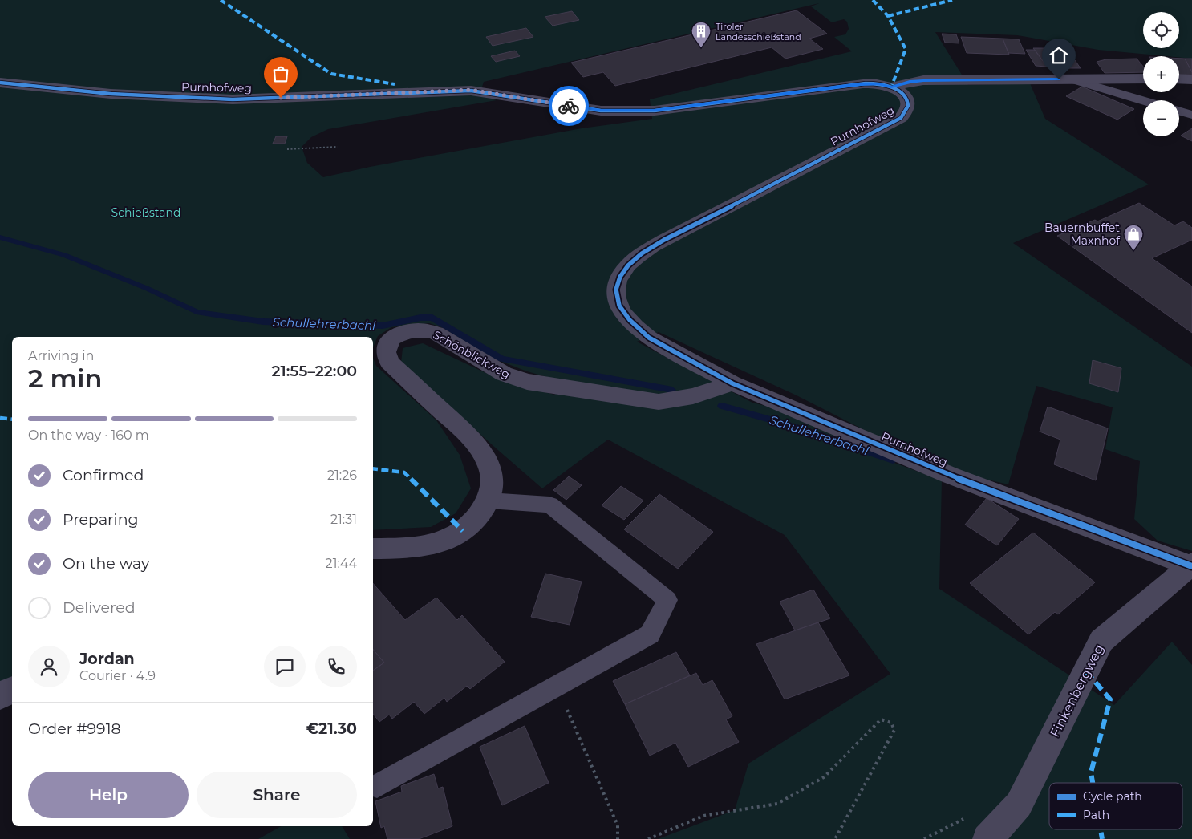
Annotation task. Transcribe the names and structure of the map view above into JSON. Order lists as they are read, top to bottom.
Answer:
{
  "streets": {
    "street": ["Purnhofweg", "Schönblickweg", "Finkenbergweg"]
  },
  "crossings": [
    ["Purnhofweg", "Schönblickweg"],
    ["Purnhofweg", "Finkenbergweg"]
  ],
  "water": ["Schullehrerbachl"],
  "parks": ["Schießstand"],
  "places": {
    "building": ["Tiroler Landesschießstand"],
    "shop": ["Bauernbuffet Maxnhof"]
  },
  "legend": ["Cycle path", "Path"],
  "page": {
    "map_buttons": ["+", "−"],
    "heading": ["2 min", "Arriving in", "21:55–22:00"],
    "panel": [
      "Jordan",
      "Courier · 4.9",
      "Order #9918",
      "€21.30"
    ],
    "bar": "On the way · 160 m",
    "list": [
      ["Confirmed", "21:26"],
      ["Preparing", "21:31"],
      ["On the way", "21:44"],
      "Delivered"
    ],
    "buttons": ["Help", "Share"]
  }
}
